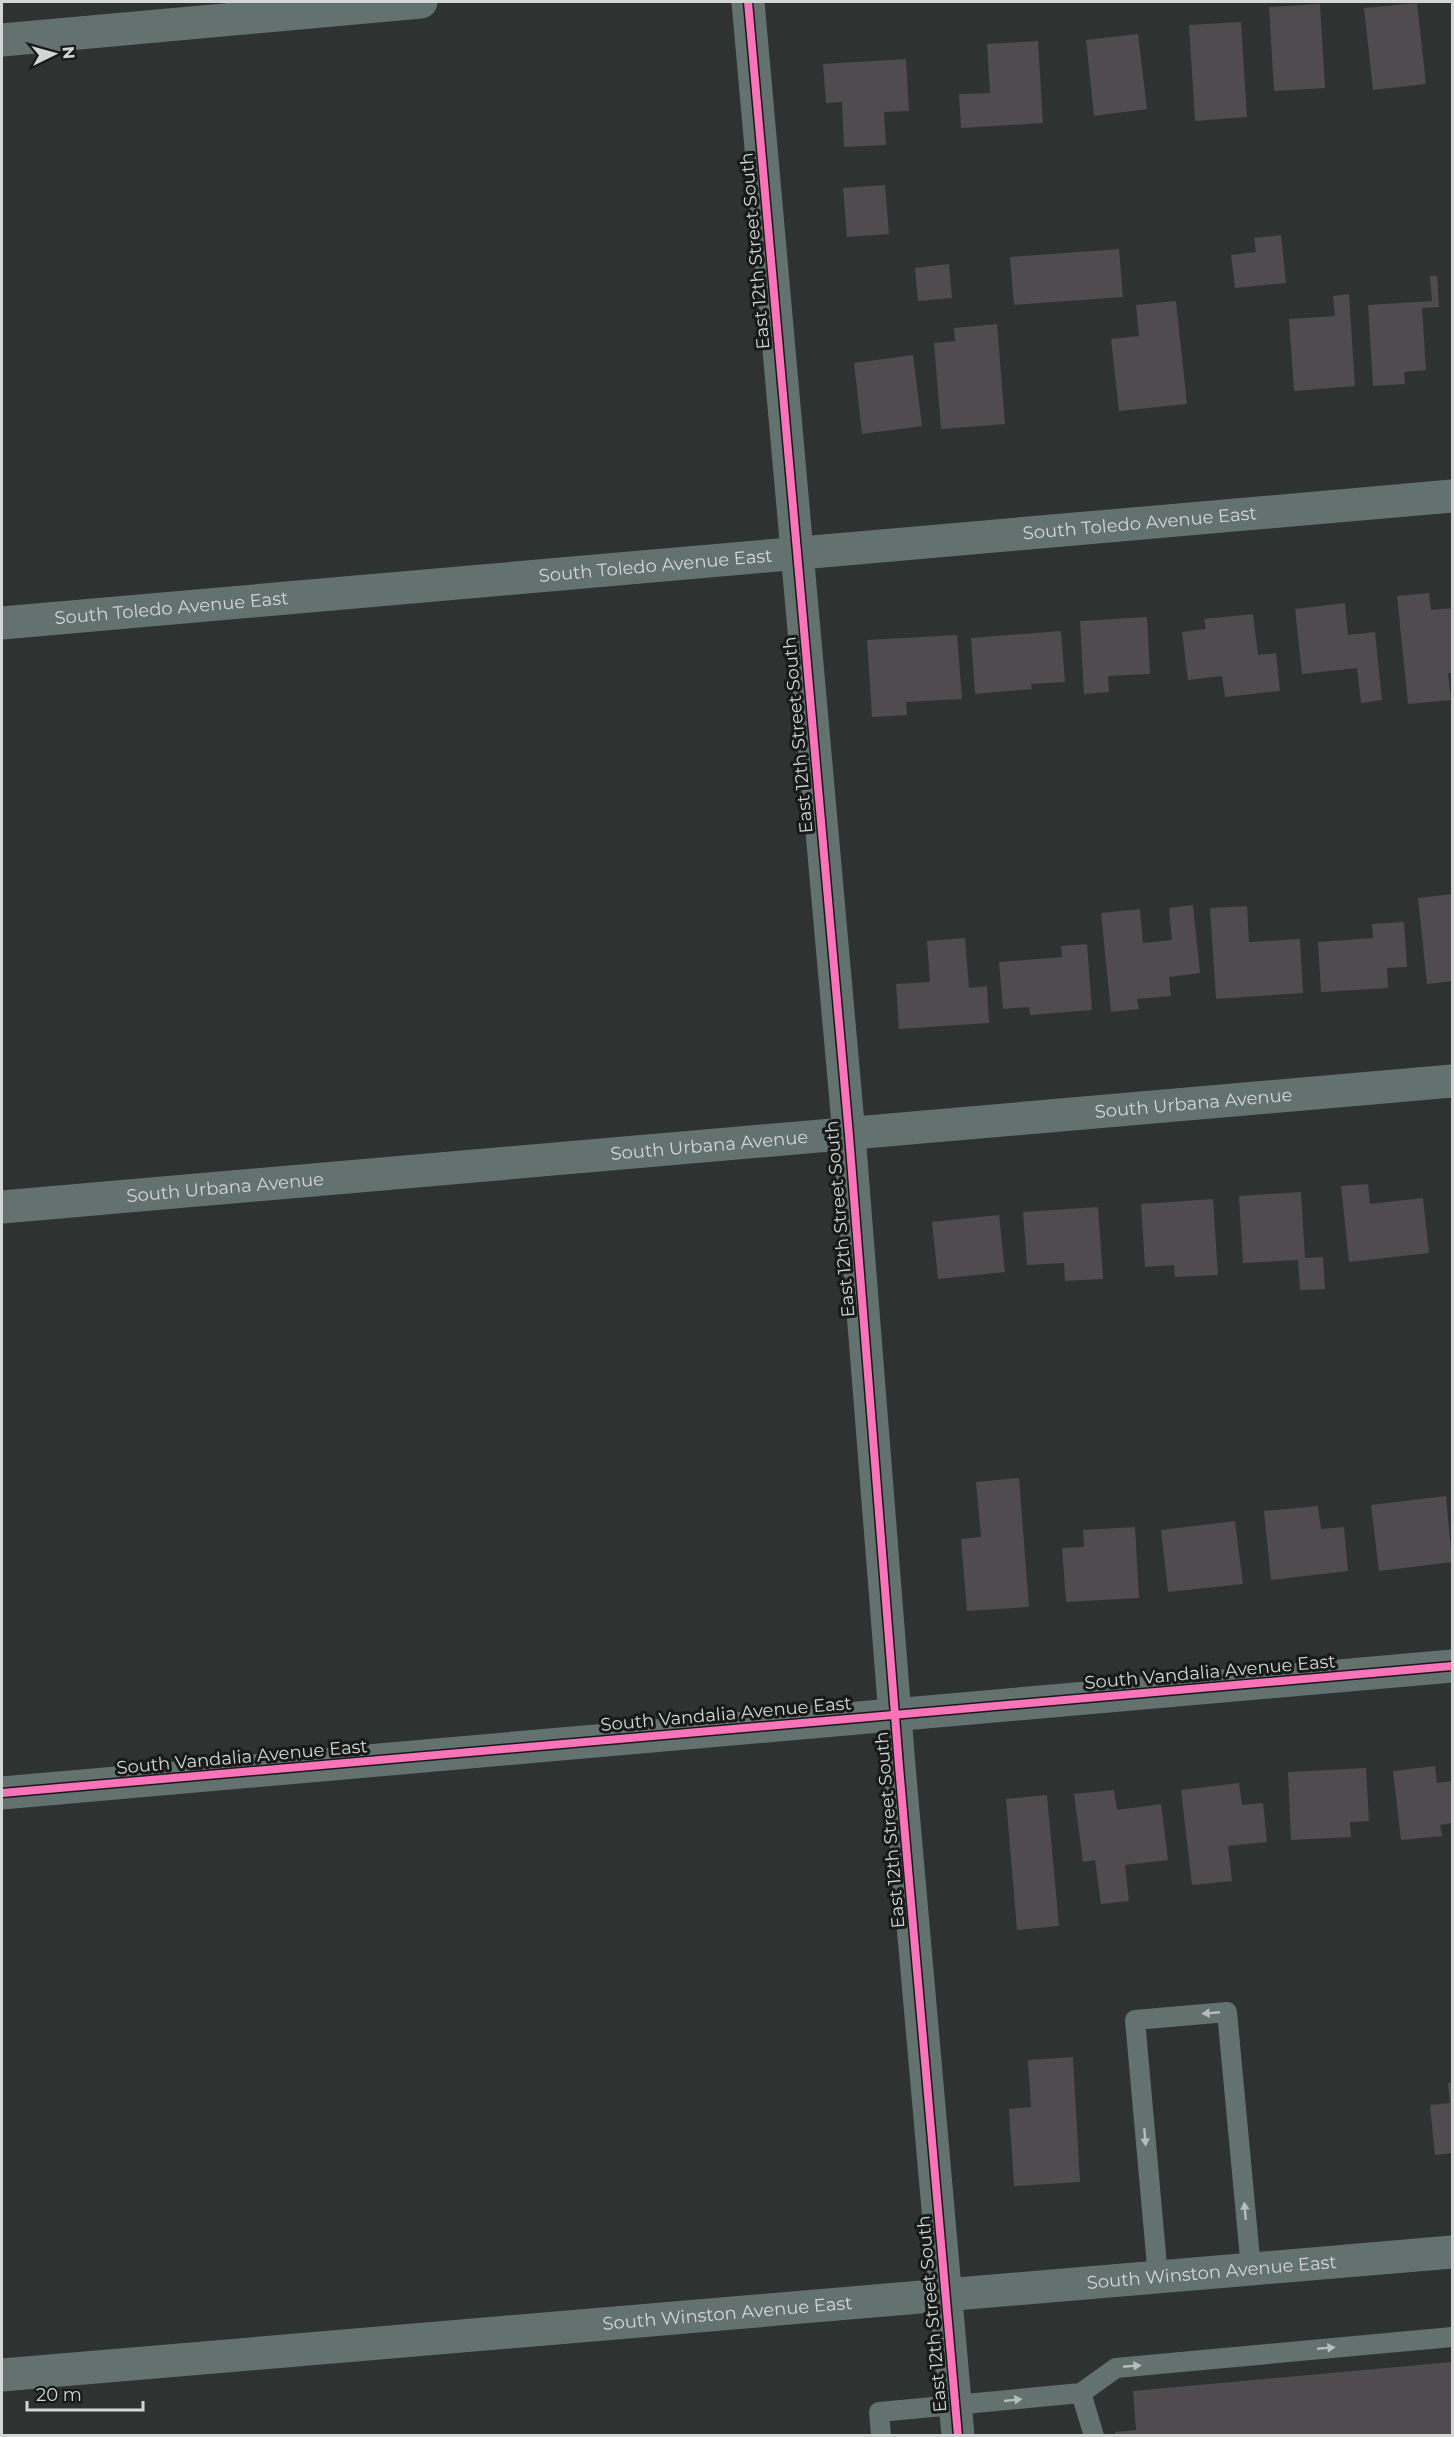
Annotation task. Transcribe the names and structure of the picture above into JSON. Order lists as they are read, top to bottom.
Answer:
{
  "streets": {
    "street": [
      "East 12th Street South",
      "South Toledo Avenue East",
      "South Urbana Avenue",
      "South Vandalia Avenue East",
      "South Winston Avenue East"
    ]
  },
  "crossings": [
    ["East 12th Street South", "South Toledo Avenue East"],
    ["East 12th Street South", "South Urbana Avenue"],
    ["East 12th Street South", "South Vandalia Avenue East"],
    ["East 12th Street South", "South Winston Avenue East"]
  ],
  "scale_bar": "20 m",
  "north": "right"
}
